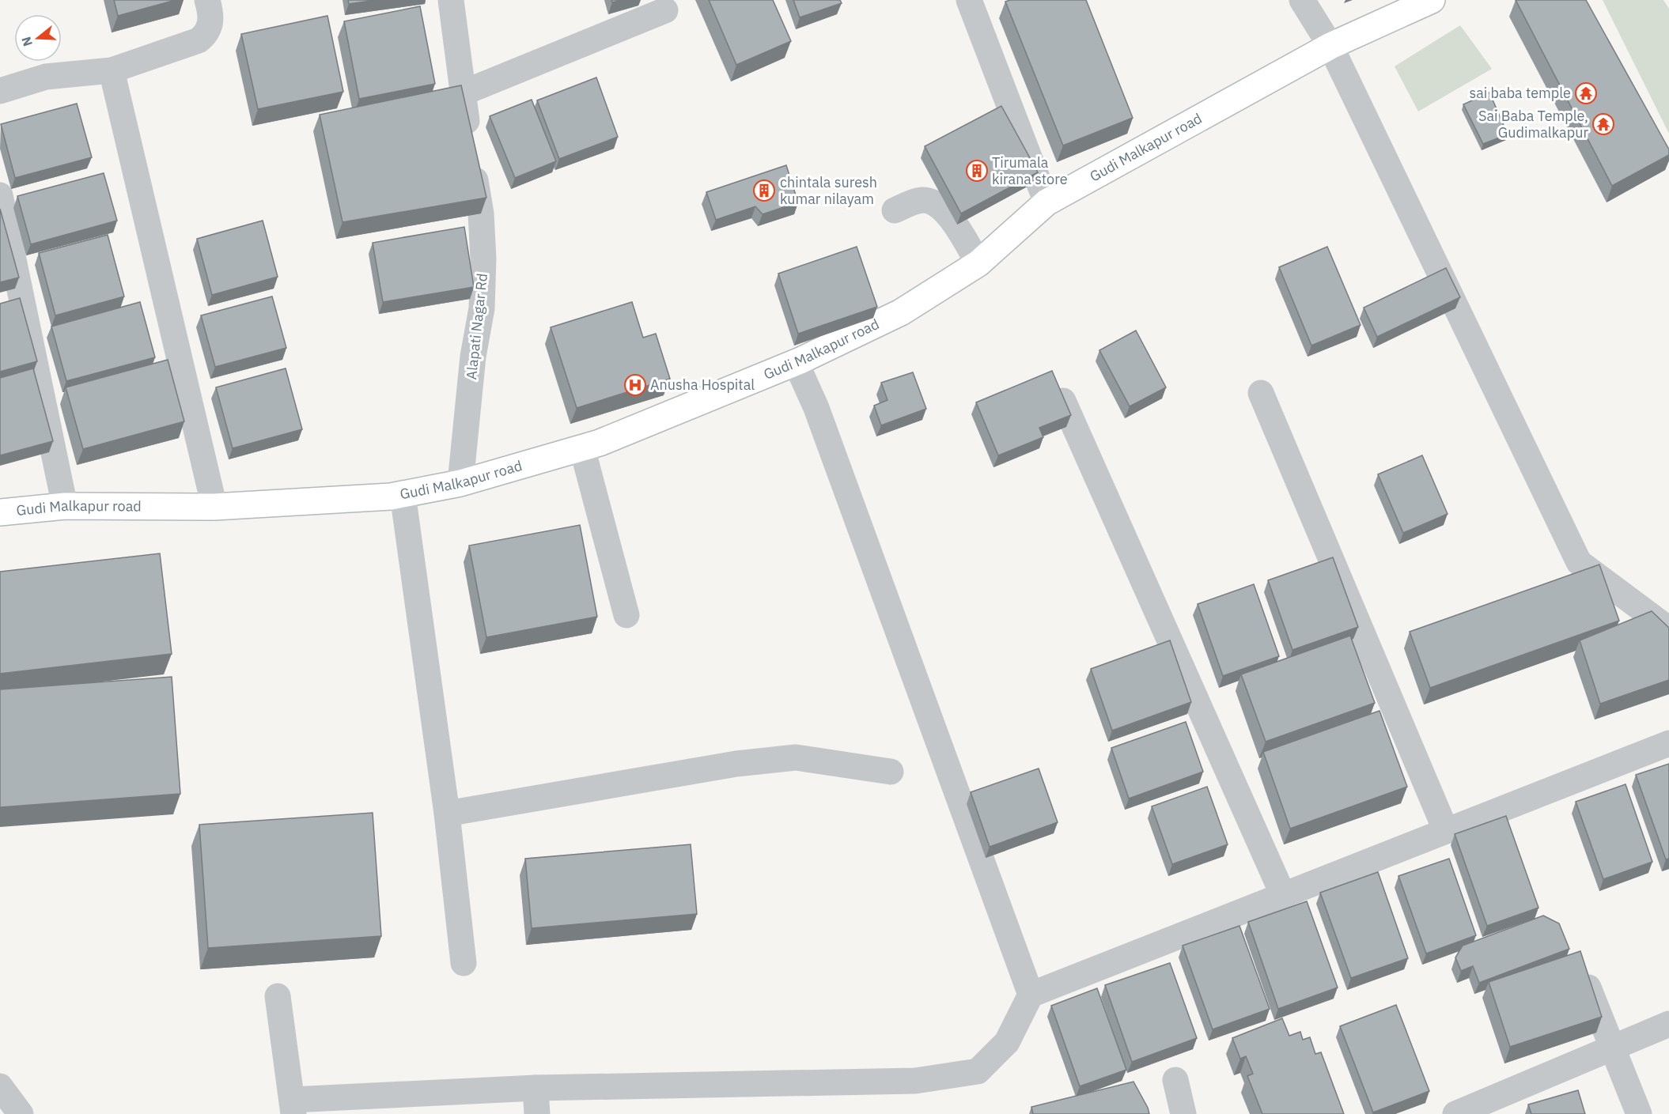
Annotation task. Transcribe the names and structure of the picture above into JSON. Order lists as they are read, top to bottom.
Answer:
{
  "streets": {
    "street": ["Gudi Malkapur road", "Alapati Nagar Rd"]
  },
  "crossings": [
    ["Gudi Malkapur road", "Alapati Nagar Rd"]
  ],
  "places": {
    "temple": ["sai baba temple", "Sai Baba Temple, Gudimalkapur"],
    "building": ["Tirumala kirana store", "chintala suresh kumar nilayam"],
    "hospital": ["Anusha Hospital"]
  },
  "north": "left"
}
